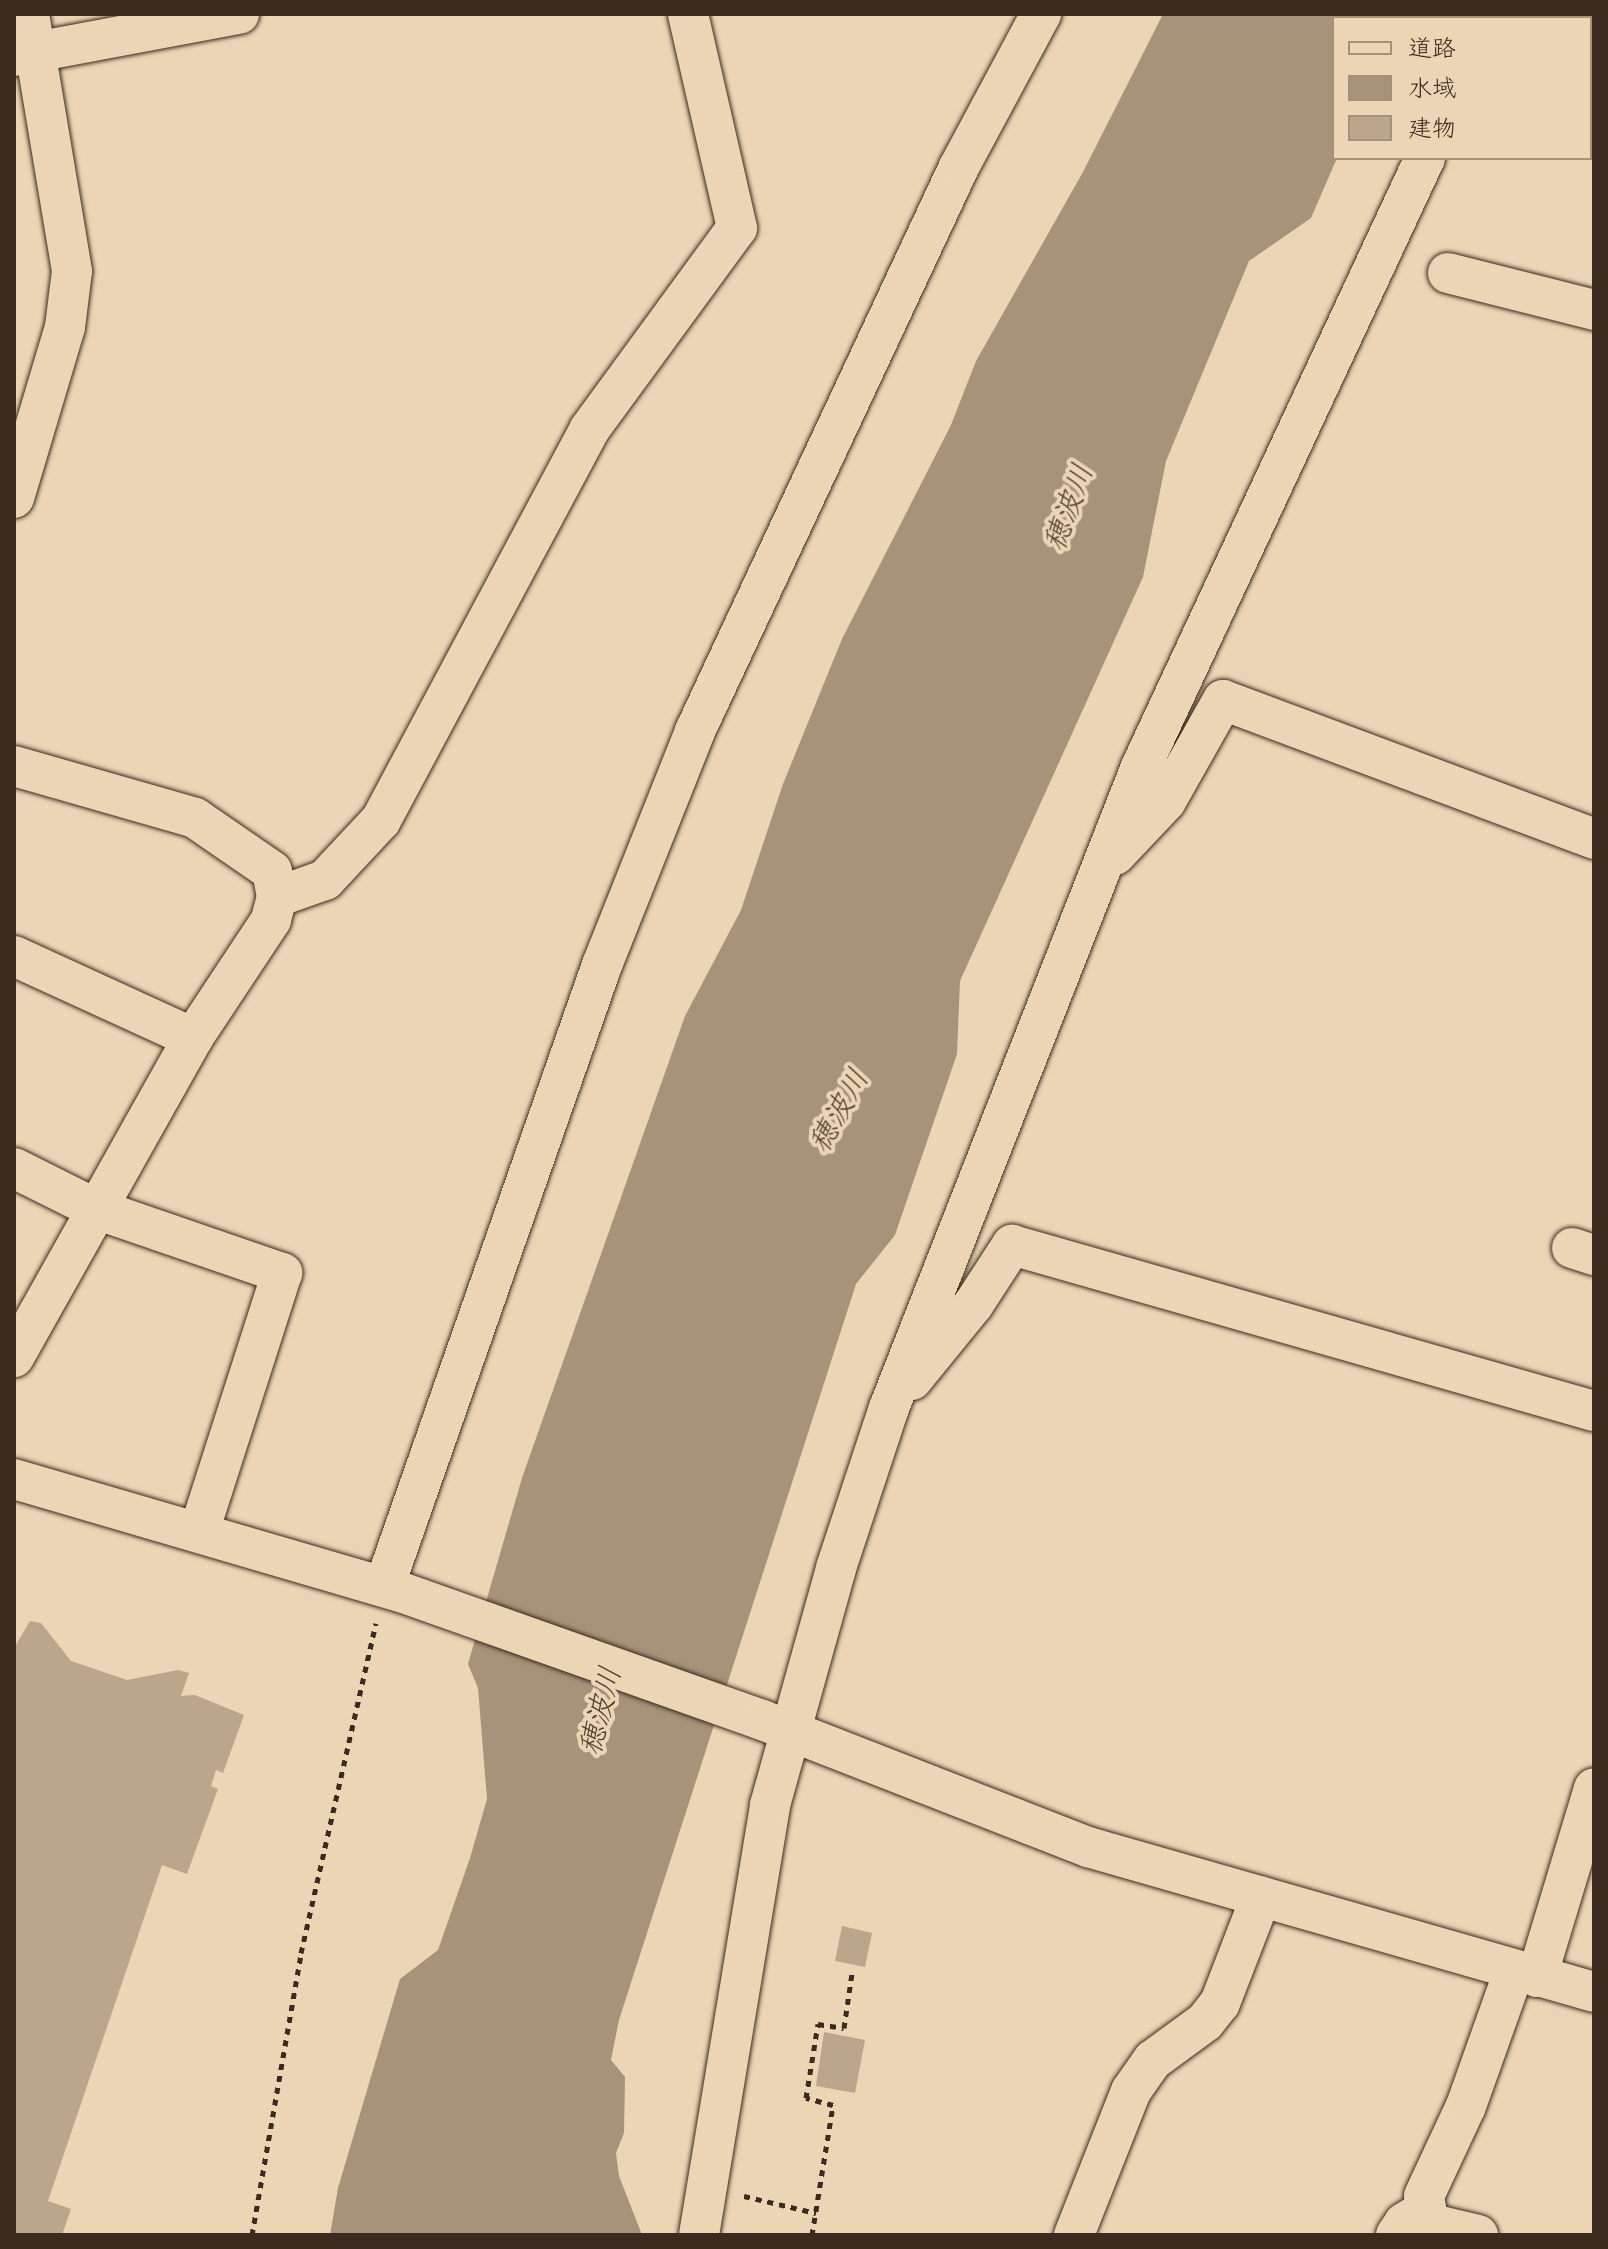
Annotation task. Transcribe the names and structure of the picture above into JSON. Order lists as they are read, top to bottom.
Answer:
{
  "water": ["穂波川"],
  "legend": ["道路", "水域", "建物"]
}
